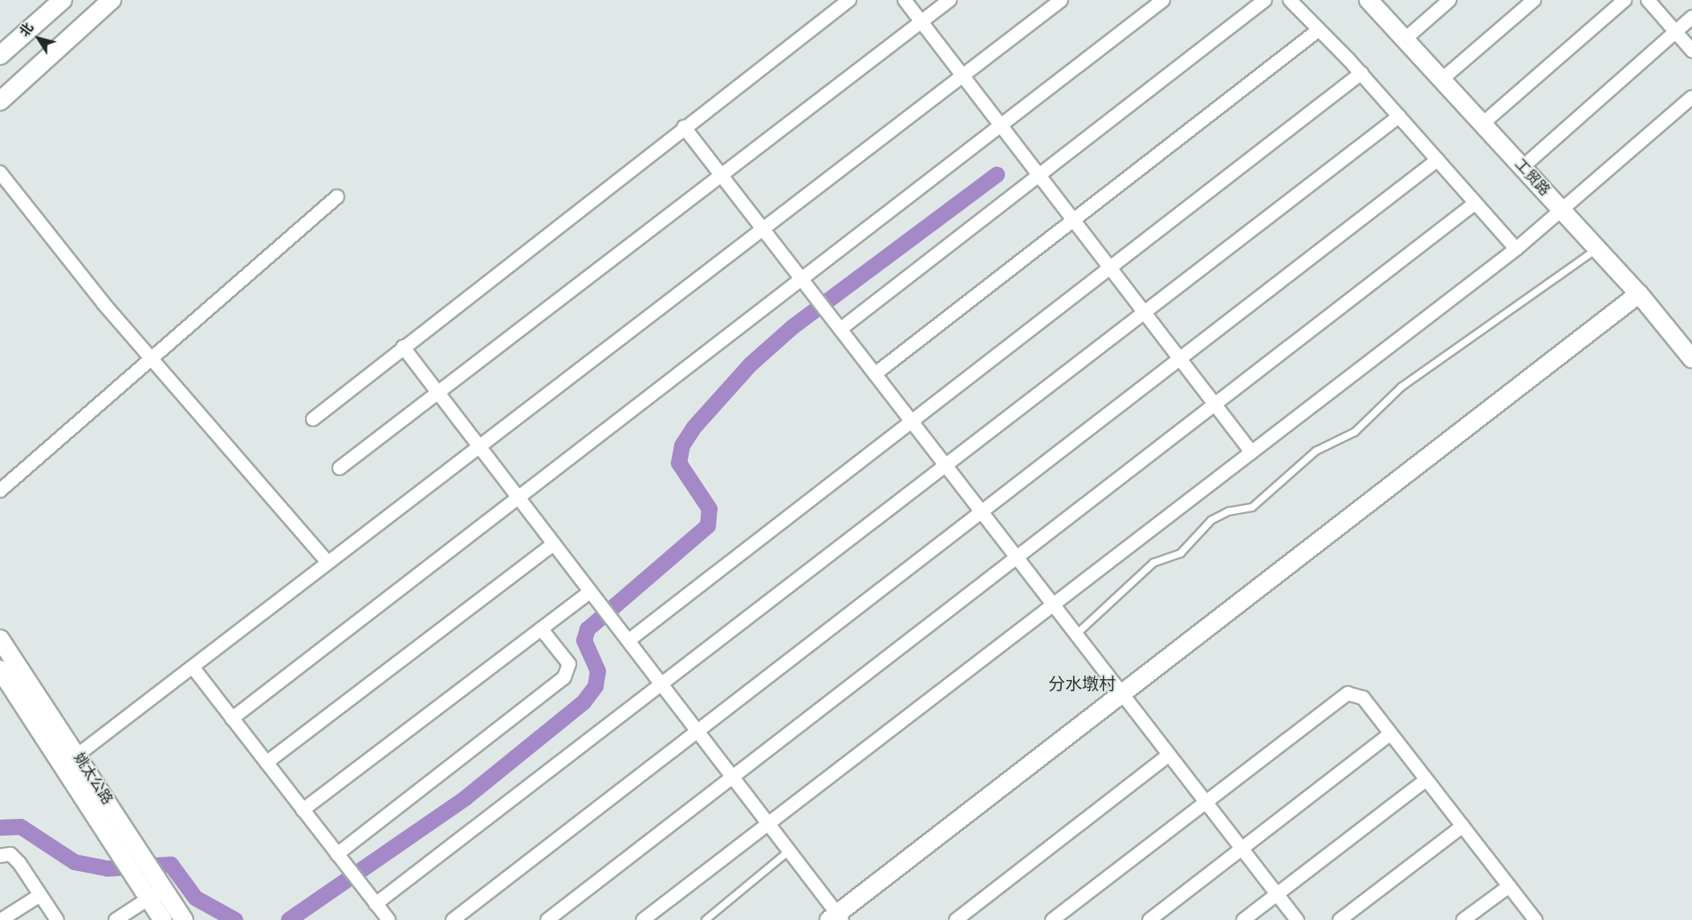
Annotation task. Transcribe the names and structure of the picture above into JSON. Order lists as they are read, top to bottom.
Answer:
{
  "streets": {
    "street": ["工贸路", "姚太公路"]
  },
  "districts": ["分水墩村"],
  "north": "top left"
}
